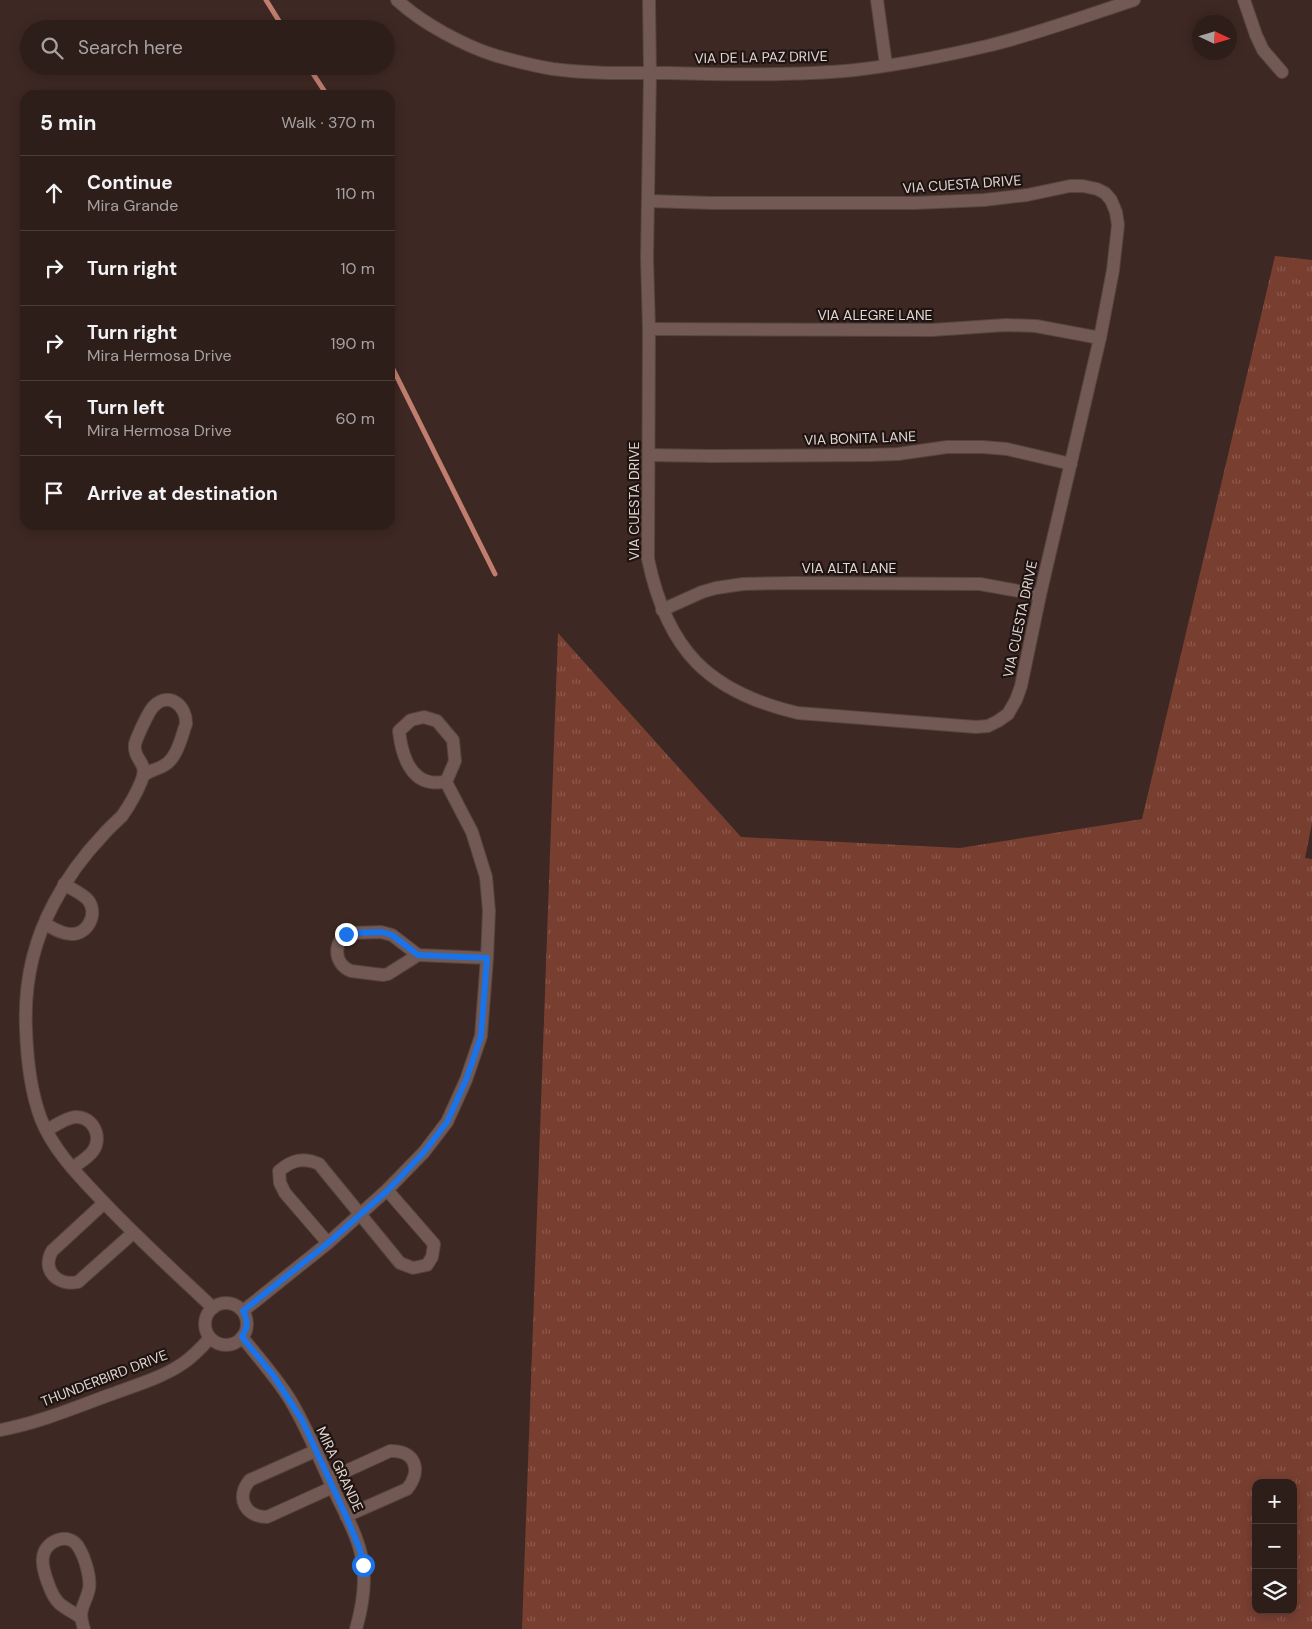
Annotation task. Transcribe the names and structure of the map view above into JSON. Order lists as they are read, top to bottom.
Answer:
{
  "streets": {
    "street": [
      "VIA DE LA PAZ DRIVE",
      "VIA CUESTA DRIVE",
      "VIA ALEGRE LANE",
      "VIA BONITA LANE",
      "VIA ALTA LANE",
      "THUNDERBIRD DRIVE",
      "MIRA GRANDE"
    ]
  },
  "crossings": [
    ["VIA DE LA PAZ DRIVE", "VIA CUESTA DRIVE"],
    ["VIA CUESTA DRIVE", "VIA ALEGRE LANE"],
    ["VIA CUESTA DRIVE", "VIA BONITA LANE"],
    ["VIA CUESTA DRIVE", "VIA ALTA LANE"],
    ["THUNDERBIRD DRIVE", "MIRA GRANDE"]
  ],
  "north": "right",
  "page": {
    "search": "Search here",
    "heading": ["5 min", "Walk · 370 m"],
    "list": [
      ["Continue", "Mira Grande", "110 m"],
      ["Turn right", "10 m"],
      ["Turn right", "Mira Hermosa Drive", "190 m"],
      ["Turn left", "Mira Hermosa Drive", "60 m"],
      "Arrive at destination"
    ],
    "map_buttons": ["+", "−"]
  }
}
